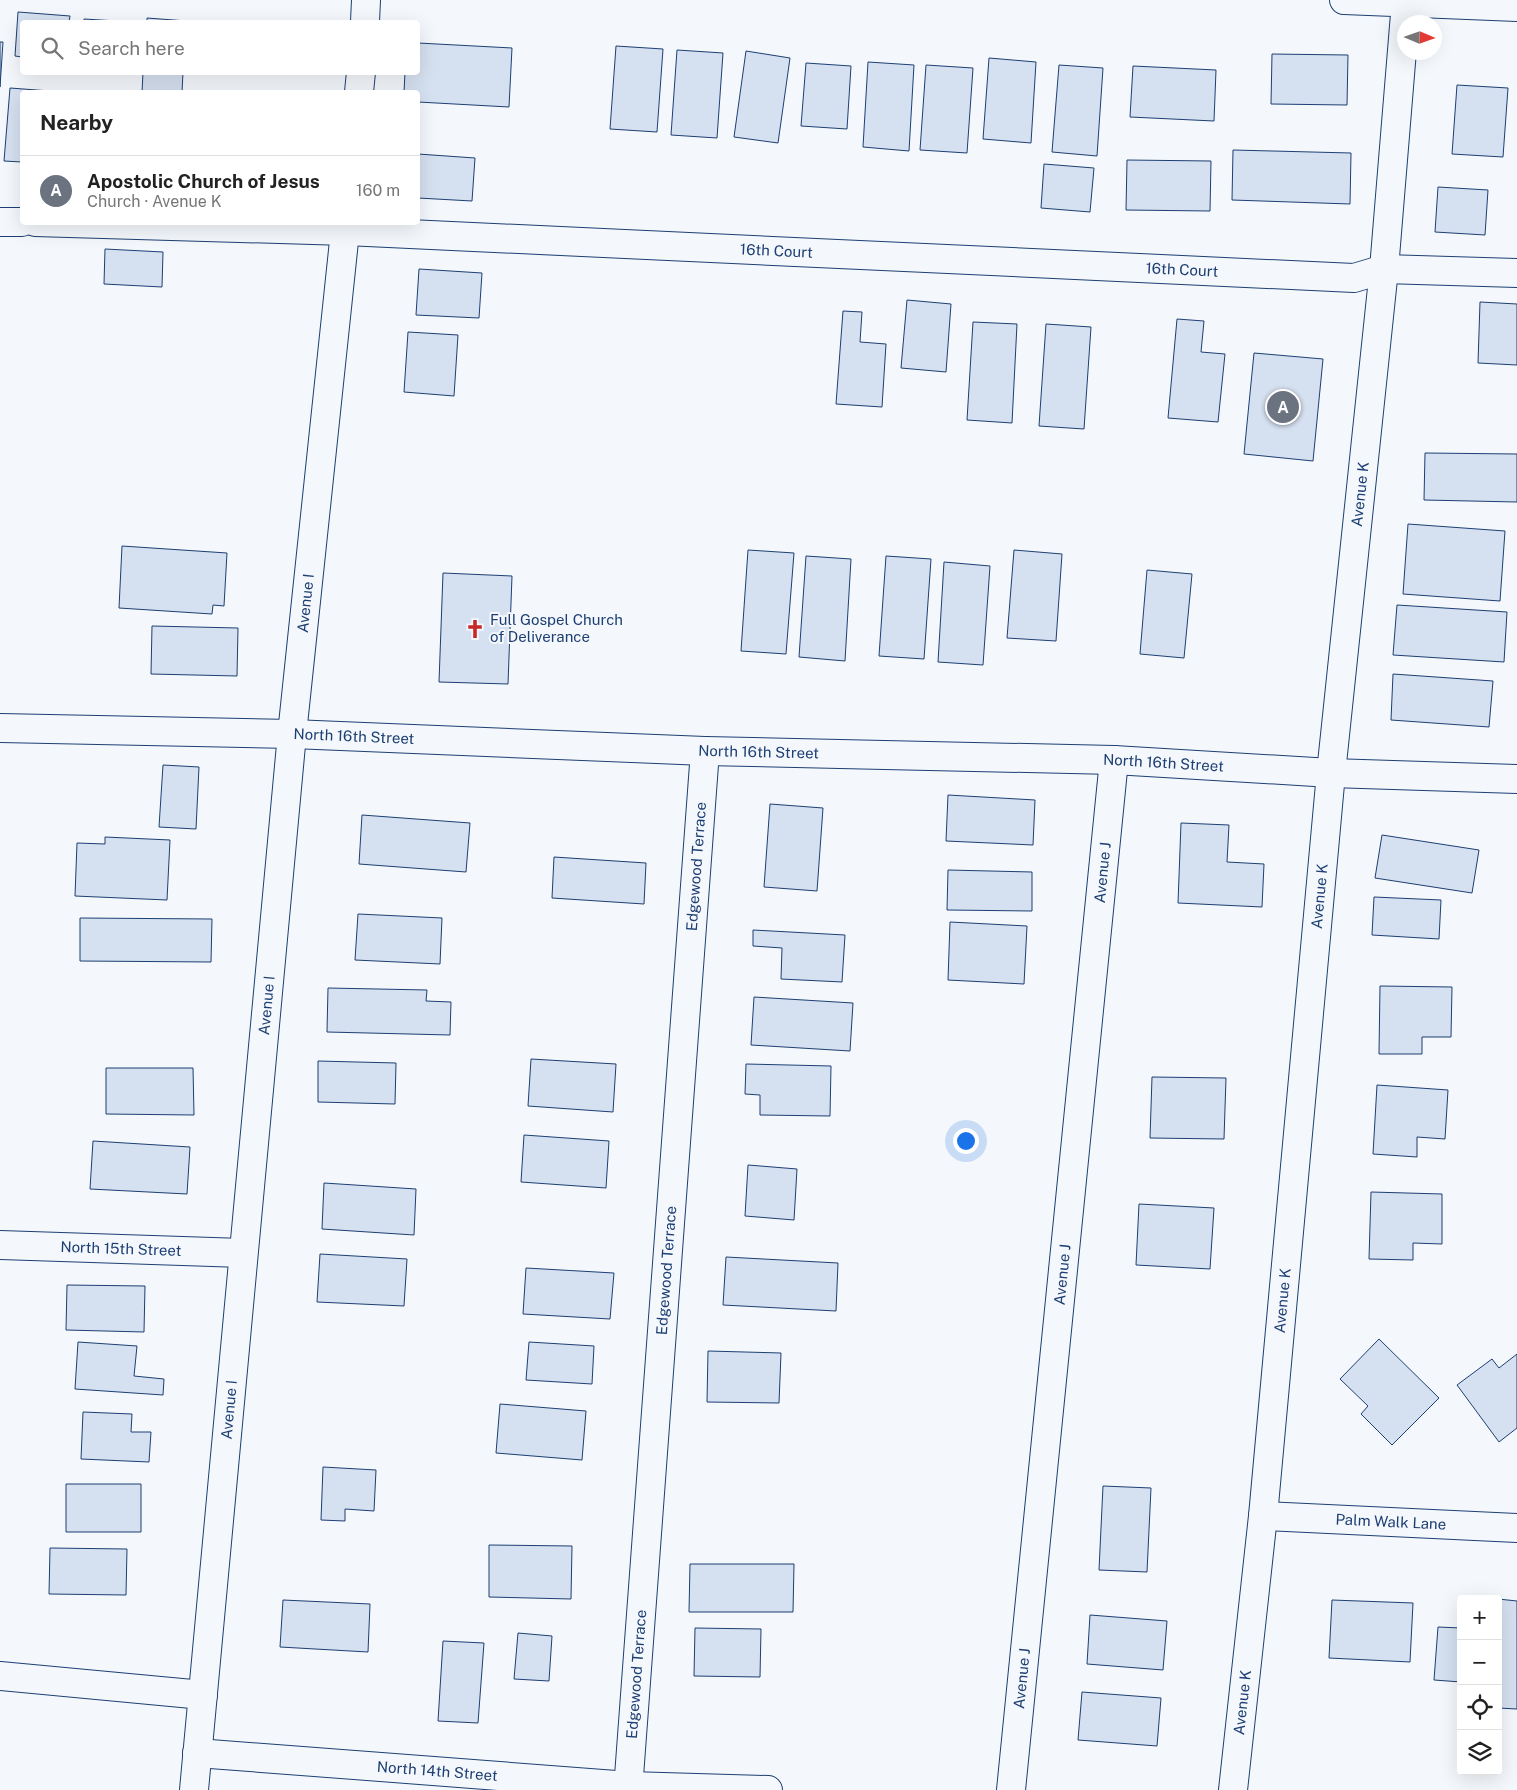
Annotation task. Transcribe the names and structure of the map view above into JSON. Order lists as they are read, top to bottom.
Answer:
{
  "streets": {
    "street": [
      "16th Court",
      "Avenue K",
      "Avenue I",
      "North 16th Street",
      "Edgewood Terrace",
      "Avenue J",
      "North 15th Street",
      "Palm Walk Lane",
      "North 14th Street"
    ]
  },
  "crossings": [
    ["16th Court", "Avenue K"],
    ["16th Court", "Avenue I"],
    ["Avenue K", "North 16th Street"],
    ["Avenue K", "Palm Walk Lane"],
    ["Avenue I", "North 16th Street"],
    ["Avenue I", "North 15th Street"],
    ["Avenue I", "North 14th Street"],
    ["North 16th Street", "Edgewood Terrace"],
    ["North 16th Street", "Avenue J"],
    ["Edgewood Terrace", "North 14th Street"]
  ],
  "places": {
    "church": ["Full Gospel Church of Deliverance"]
  },
  "north": "right",
  "page": {
    "search": "Search here",
    "heading": "Nearby",
    "list": [
      {
        "mark": "A",
        "name": "Apostolic Church of Jesus",
        "note": "Church · Avenue K",
        "value": "160 m"
      }
    ],
    "pins": "A",
    "map_buttons": ["+", "−"]
  }
}
